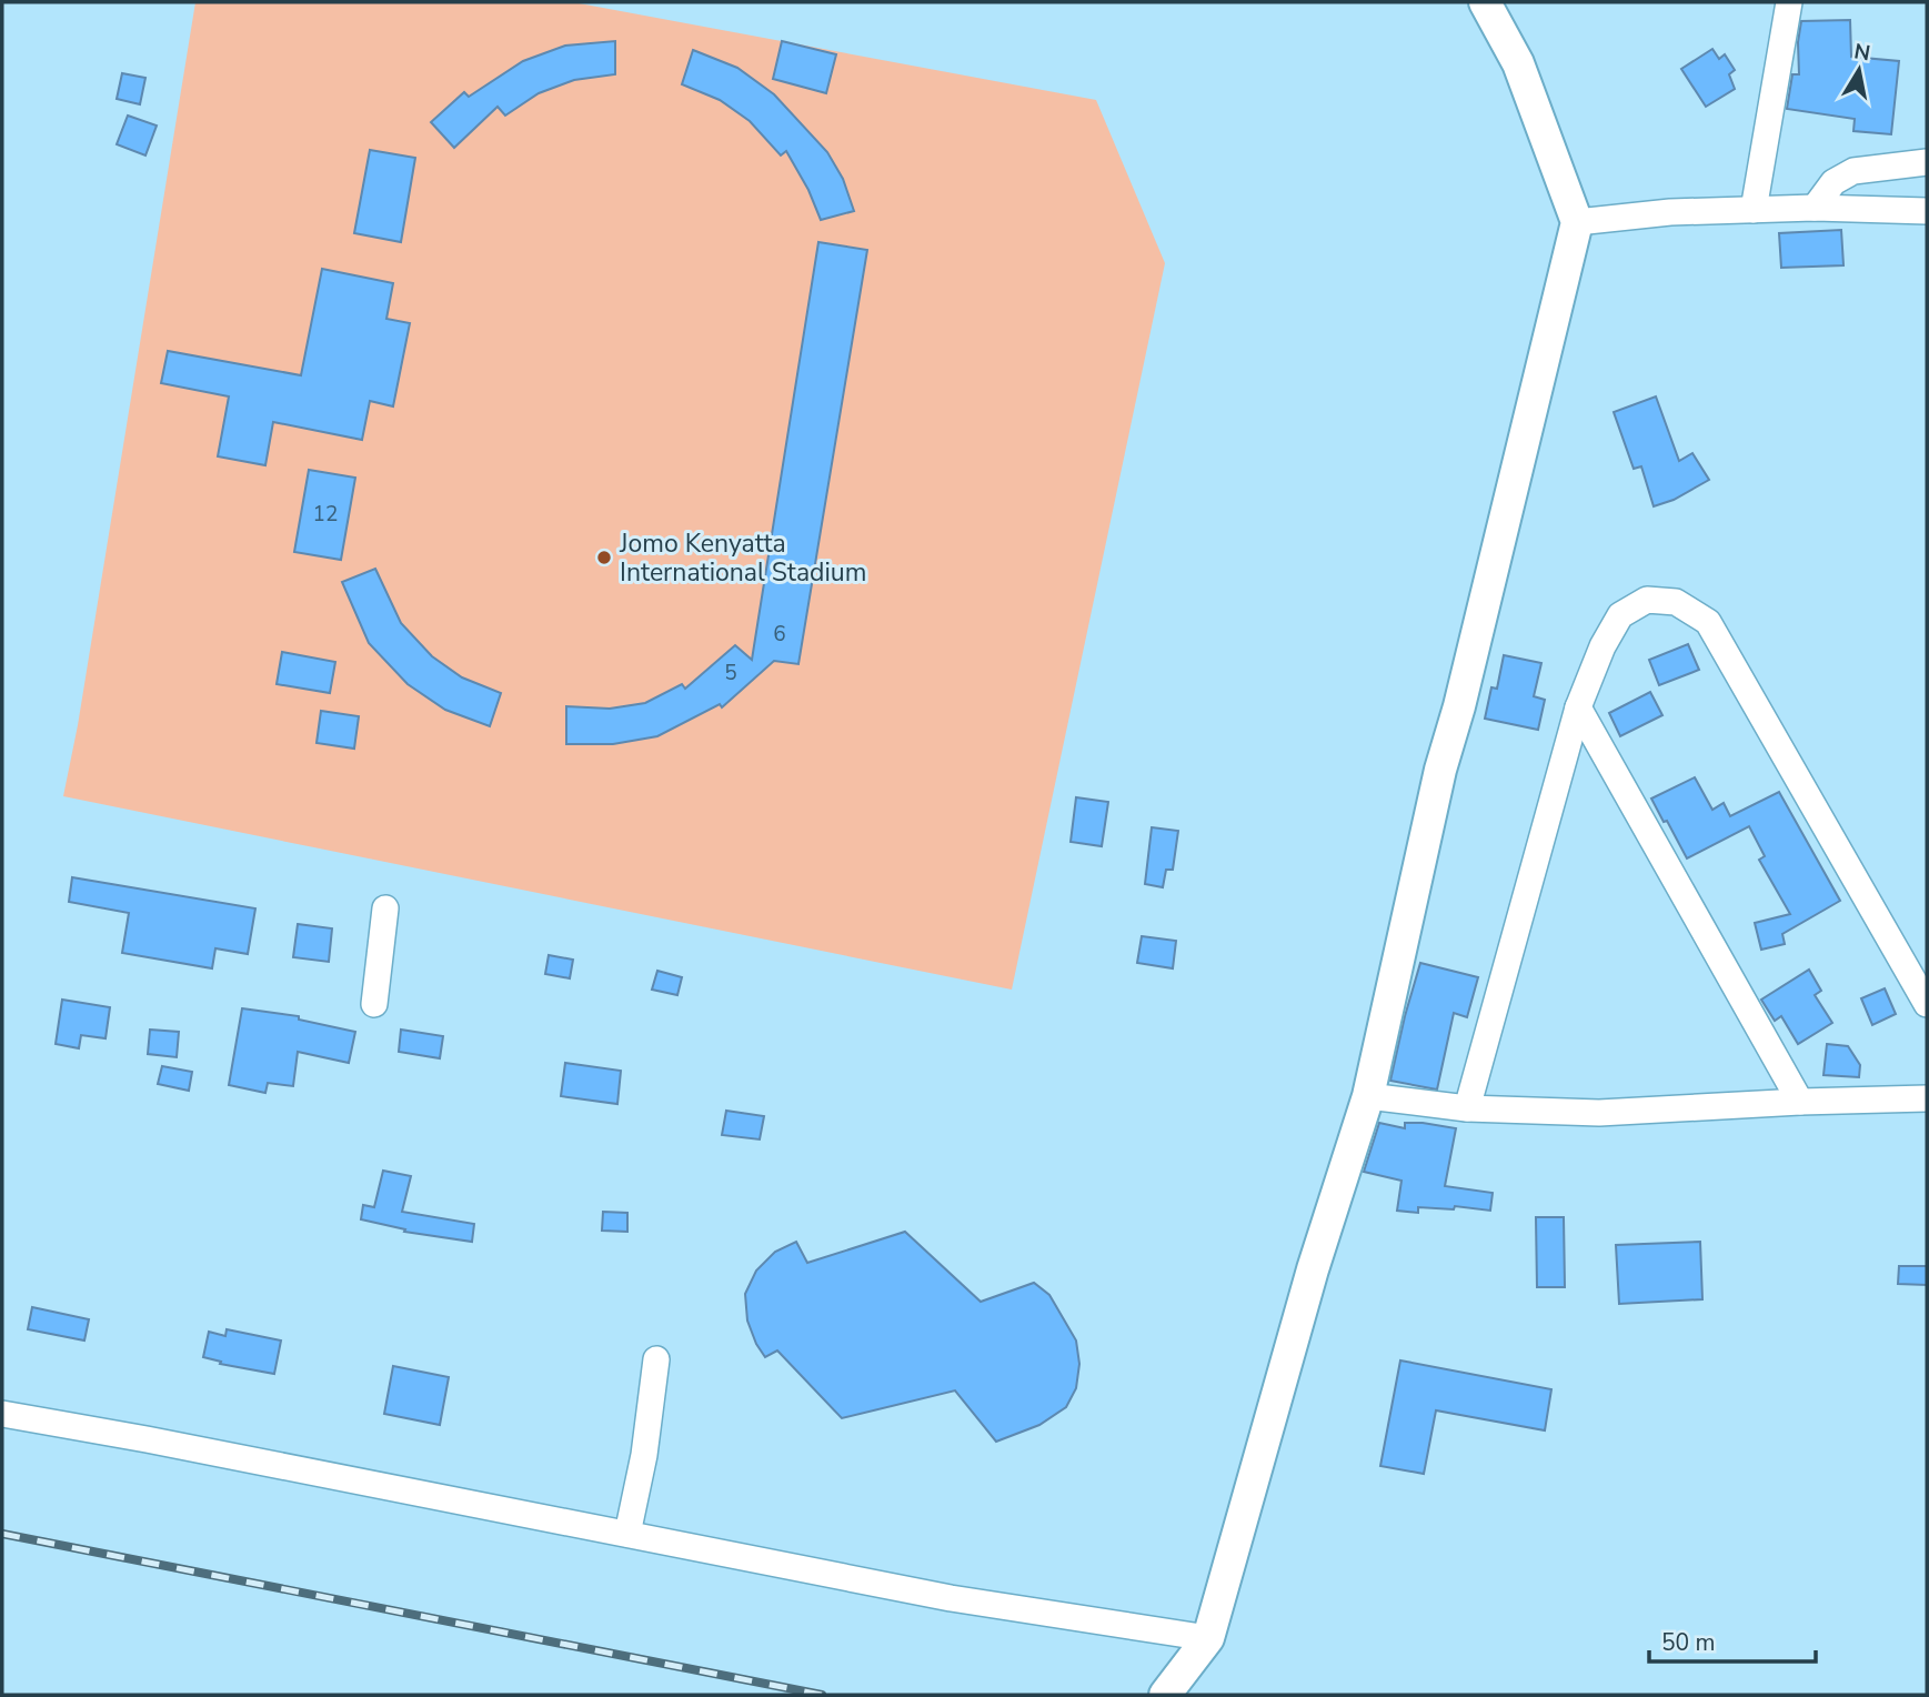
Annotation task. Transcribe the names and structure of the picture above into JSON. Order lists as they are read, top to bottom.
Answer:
{
  "places": ["Jomo Kenyatta International Stadium"],
  "house_numbers": ["12", "6", "5"],
  "scale_bar": "50 m",
  "north": "top"
}
